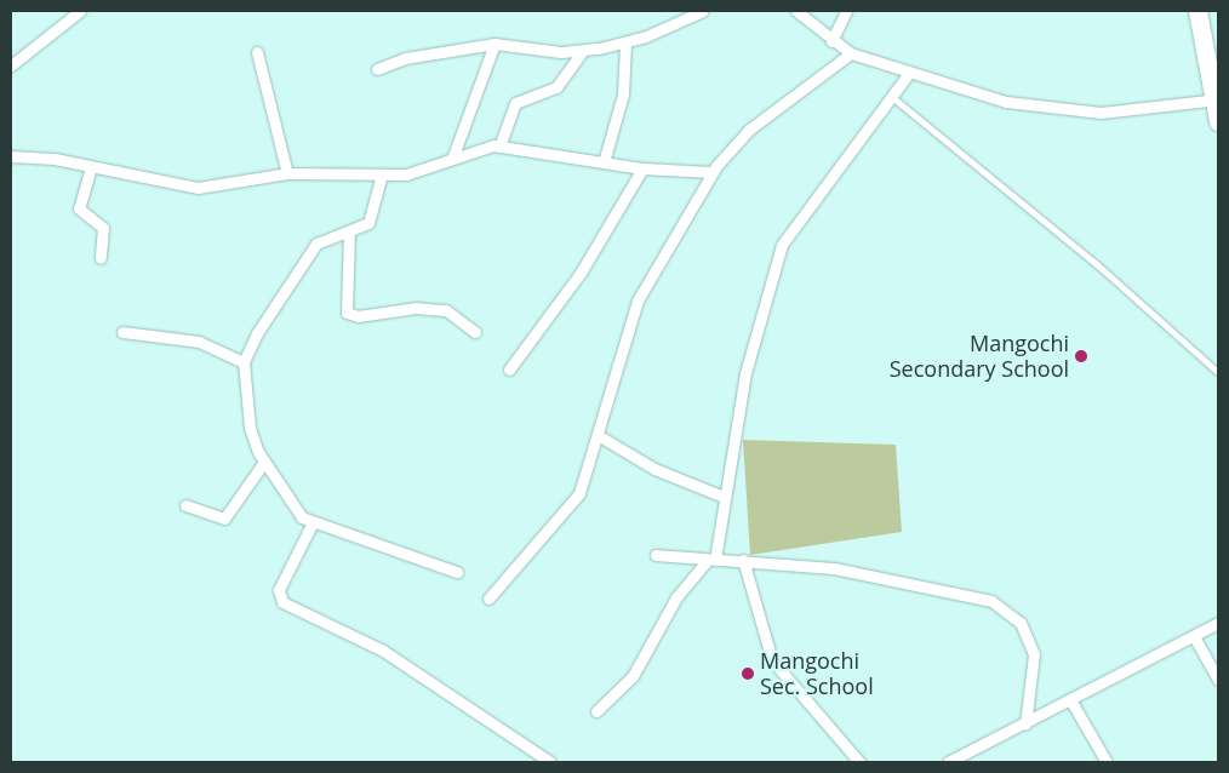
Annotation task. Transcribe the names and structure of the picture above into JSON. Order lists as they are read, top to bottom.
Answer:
{
  "places": ["Mangochi Secondary School", "Mangochi Sec. School"]
}
